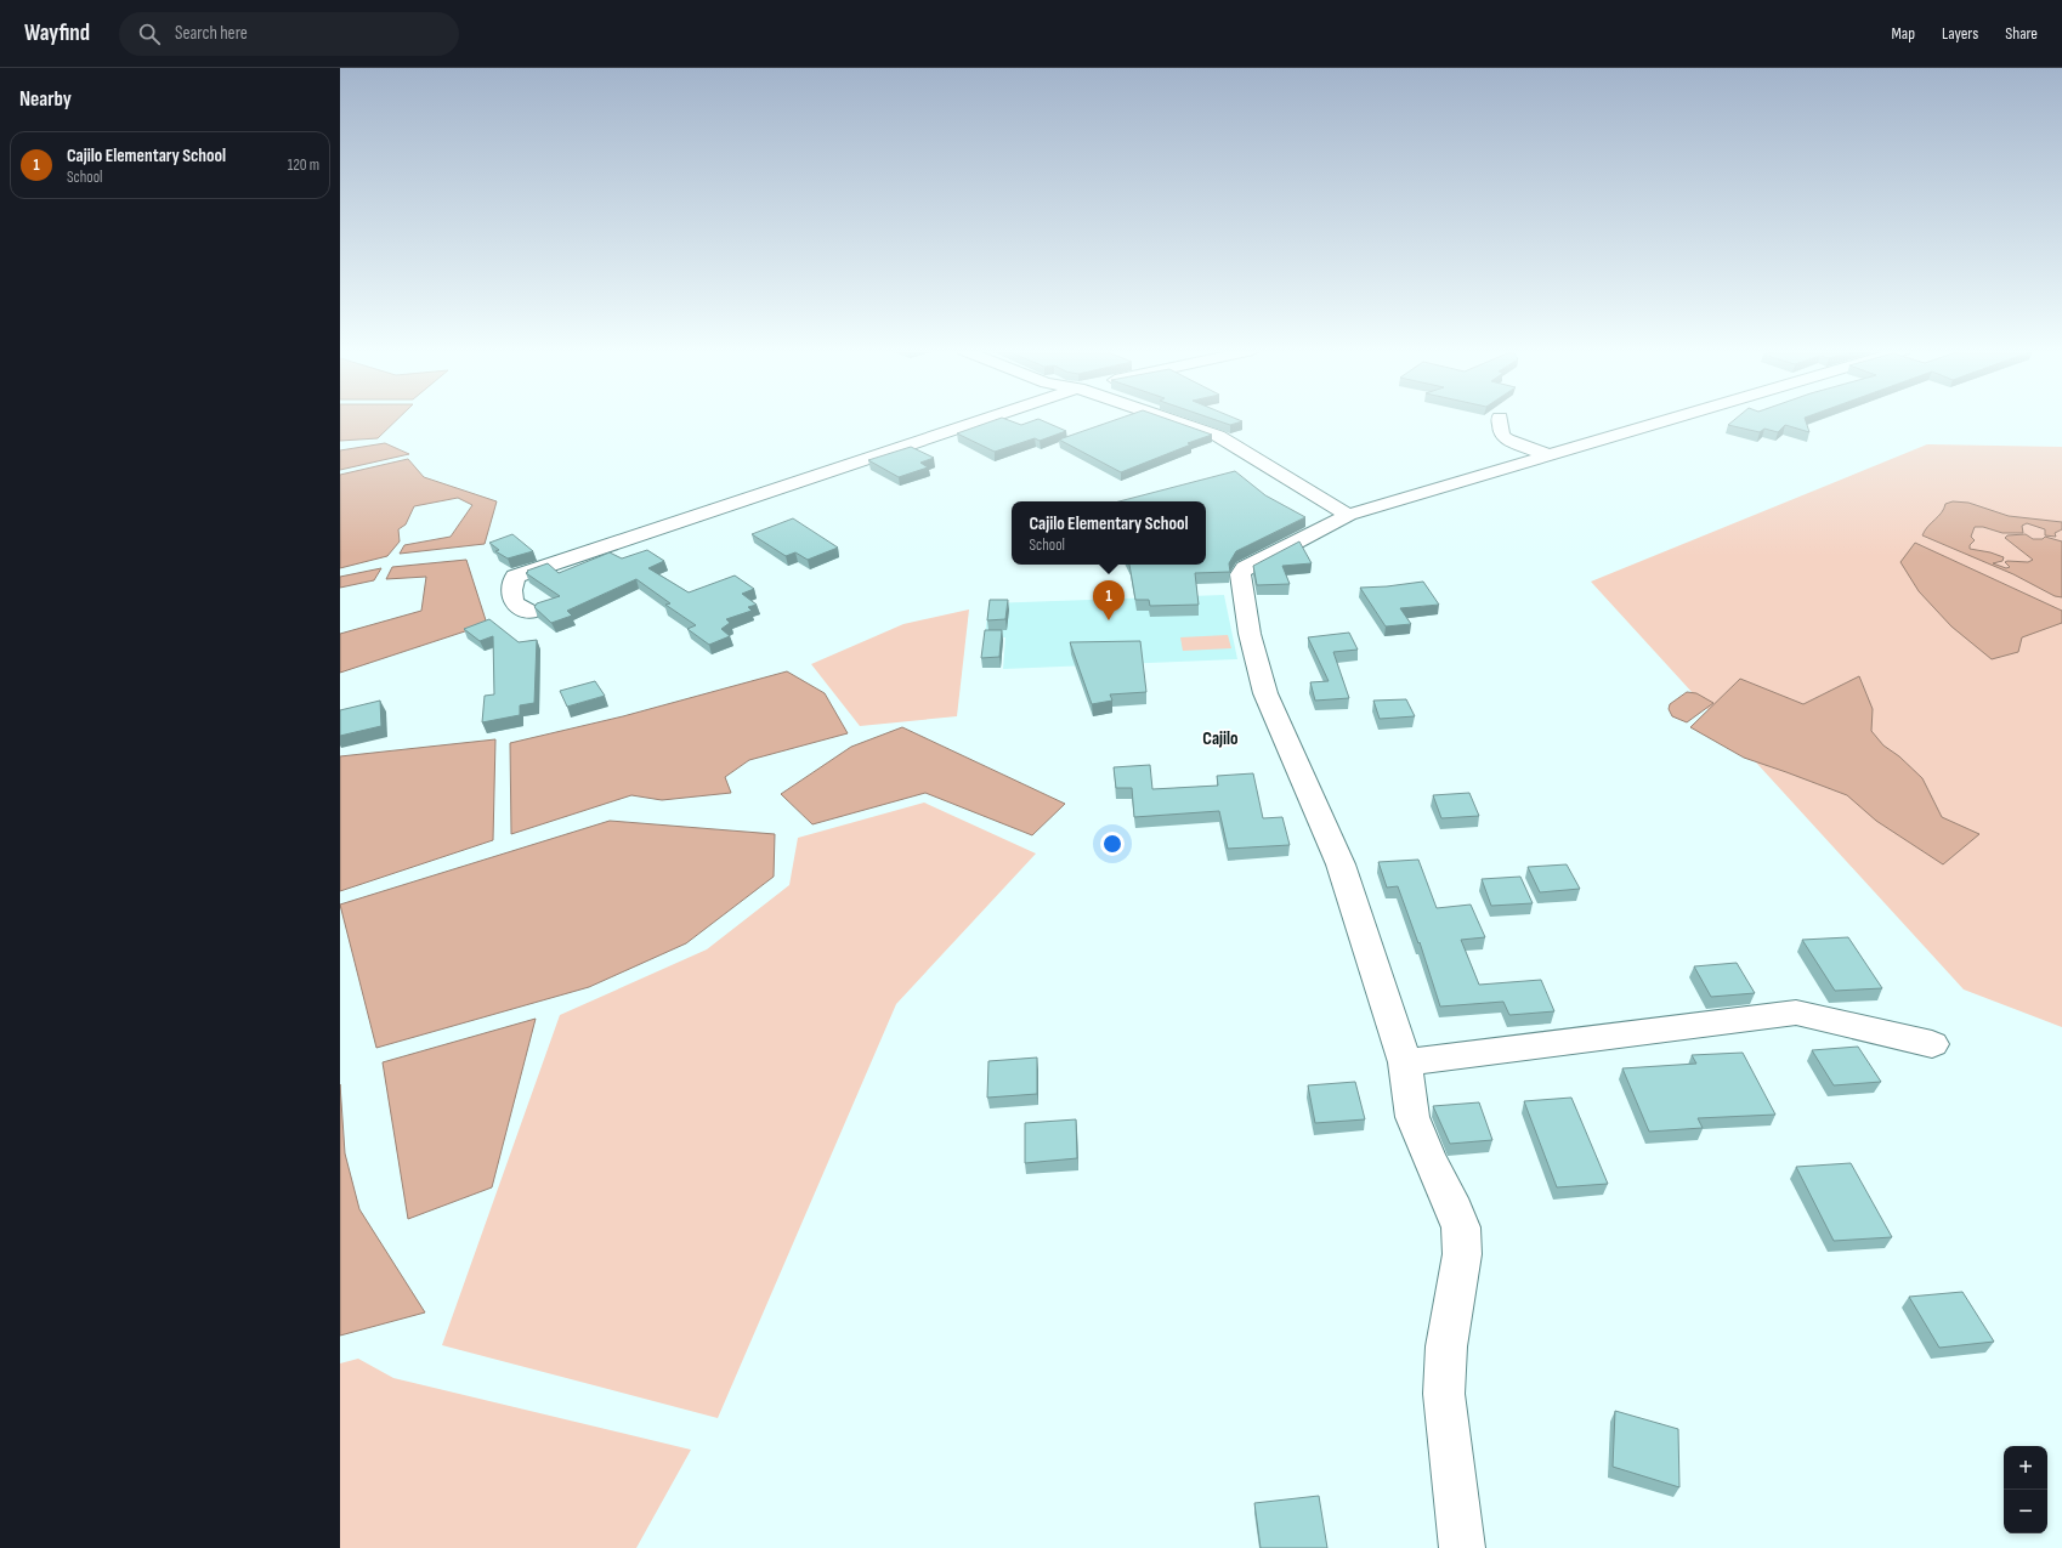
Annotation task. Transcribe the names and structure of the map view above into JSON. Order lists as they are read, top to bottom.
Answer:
{
  "districts": ["Cajilo"],
  "page": {
    "header": "Wayfind",
    "search": "Search here",
    "nav": ["Map", "Layers", "Share"],
    "heading": "Nearby",
    "list": [
      {
        "mark": "1",
        "name": "Cajilo Elementary School",
        "note": "School",
        "value": "120 m"
      }
    ],
    "popup": ["Cajilo Elementary School", "School"],
    "pins": "1",
    "map_buttons": ["+", "−"]
  }
}
